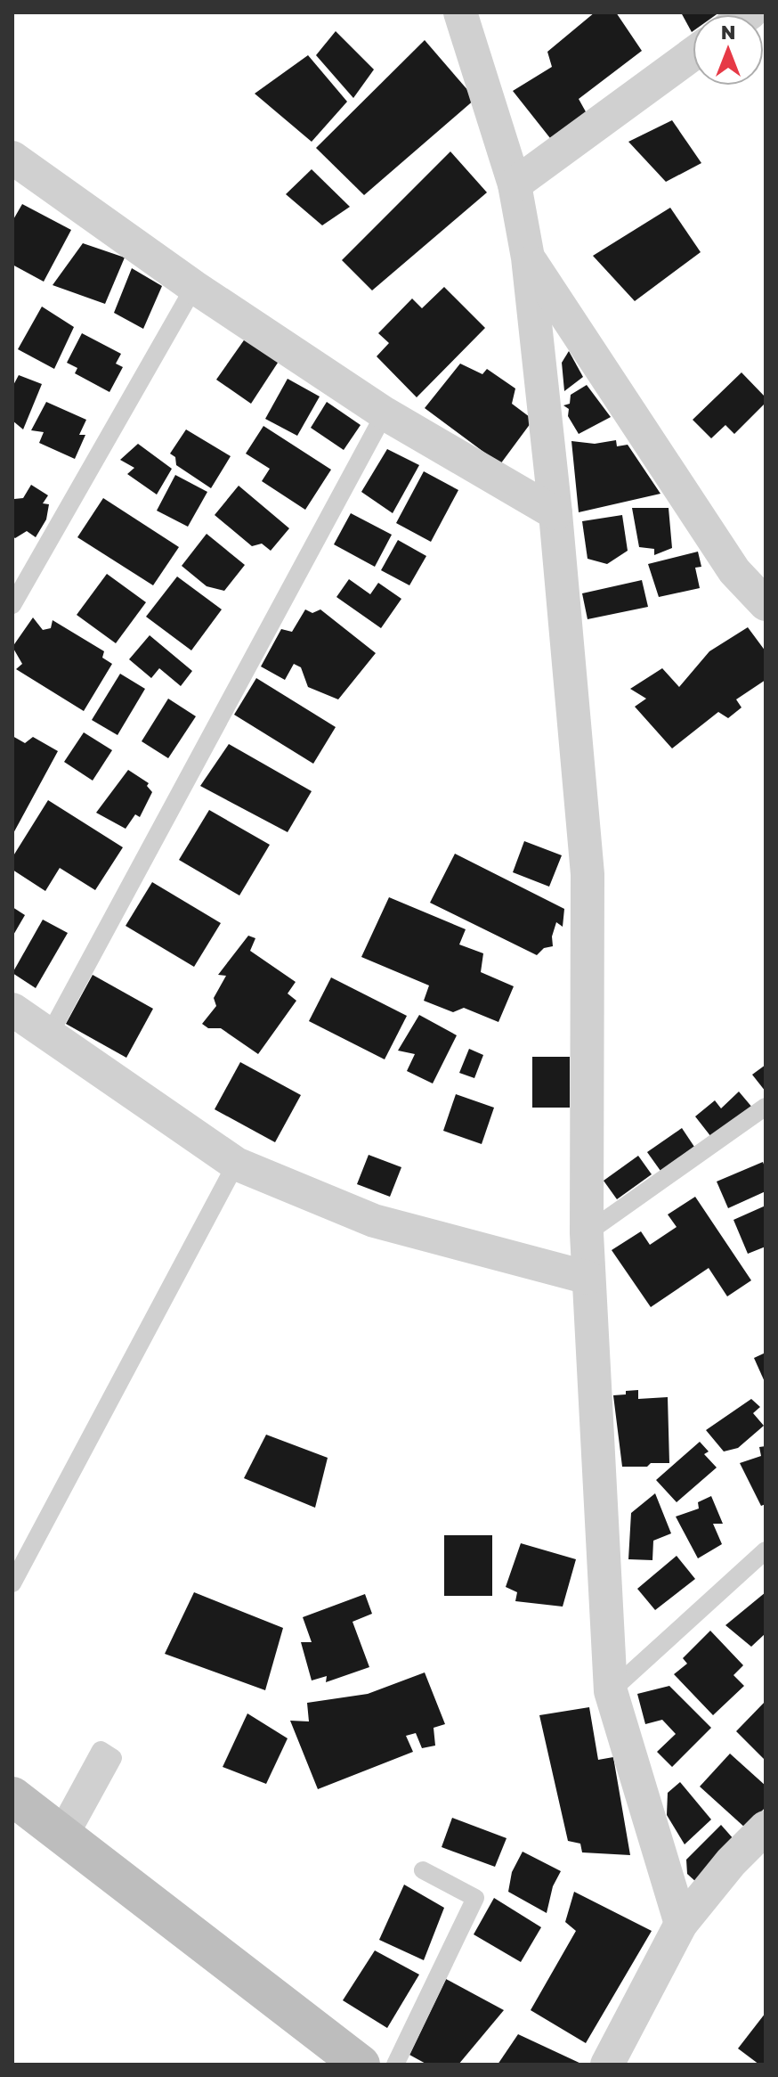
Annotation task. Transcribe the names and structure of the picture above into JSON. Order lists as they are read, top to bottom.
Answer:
{
  "north": "top"
}
